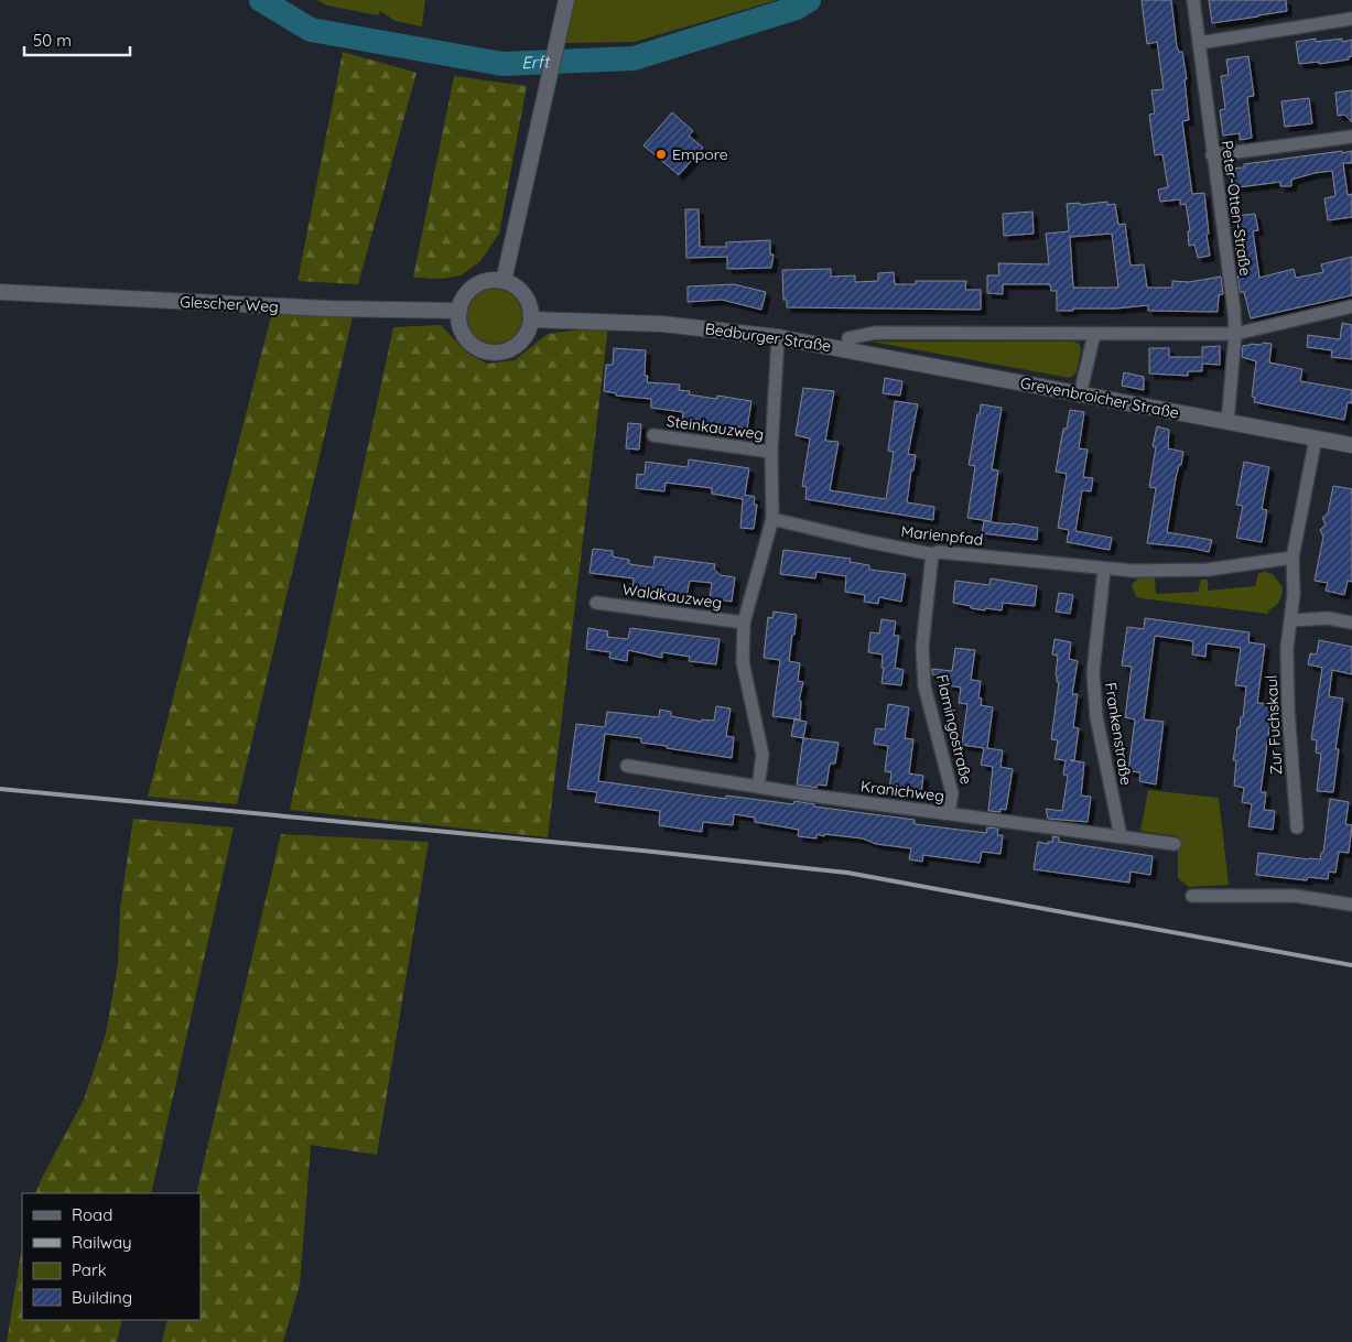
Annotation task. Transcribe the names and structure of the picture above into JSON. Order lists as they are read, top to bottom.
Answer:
{
  "streets": {
    "main road": ["Glescher Weg", "Bedburger Straße", "Grevenbroicher Straße"],
    "street": [
      "Peter-Otten-Straße",
      "Steinkauzweg",
      "Marienpfad",
      "Waldkauzweg",
      "Zur Fuchskaul",
      "Flamingostraße",
      "Frankenstraße",
      "Kranichweg"
    ]
  },
  "crossings": [
    ["Peter-Otten-Straße", "Bedburger Straße"],
    ["Peter-Otten-Straße", "Grevenbroicher Straße"],
    ["Glescher Weg", "Bedburger Straße"],
    ["Bedburger Straße", "Grevenbroicher Straße"],
    ["Marienpfad", "Flamingostraße"],
    ["Marienpfad", "Frankenstraße"],
    ["Flamingostraße", "Kranichweg"],
    ["Frankenstraße", "Kranichweg"]
  ],
  "water": ["Erft"],
  "places": ["Empore"],
  "legend": [
    "Road",
    "Railway",
    "Park",
    "Building"
  ],
  "scale_bar": "50 m"
}
